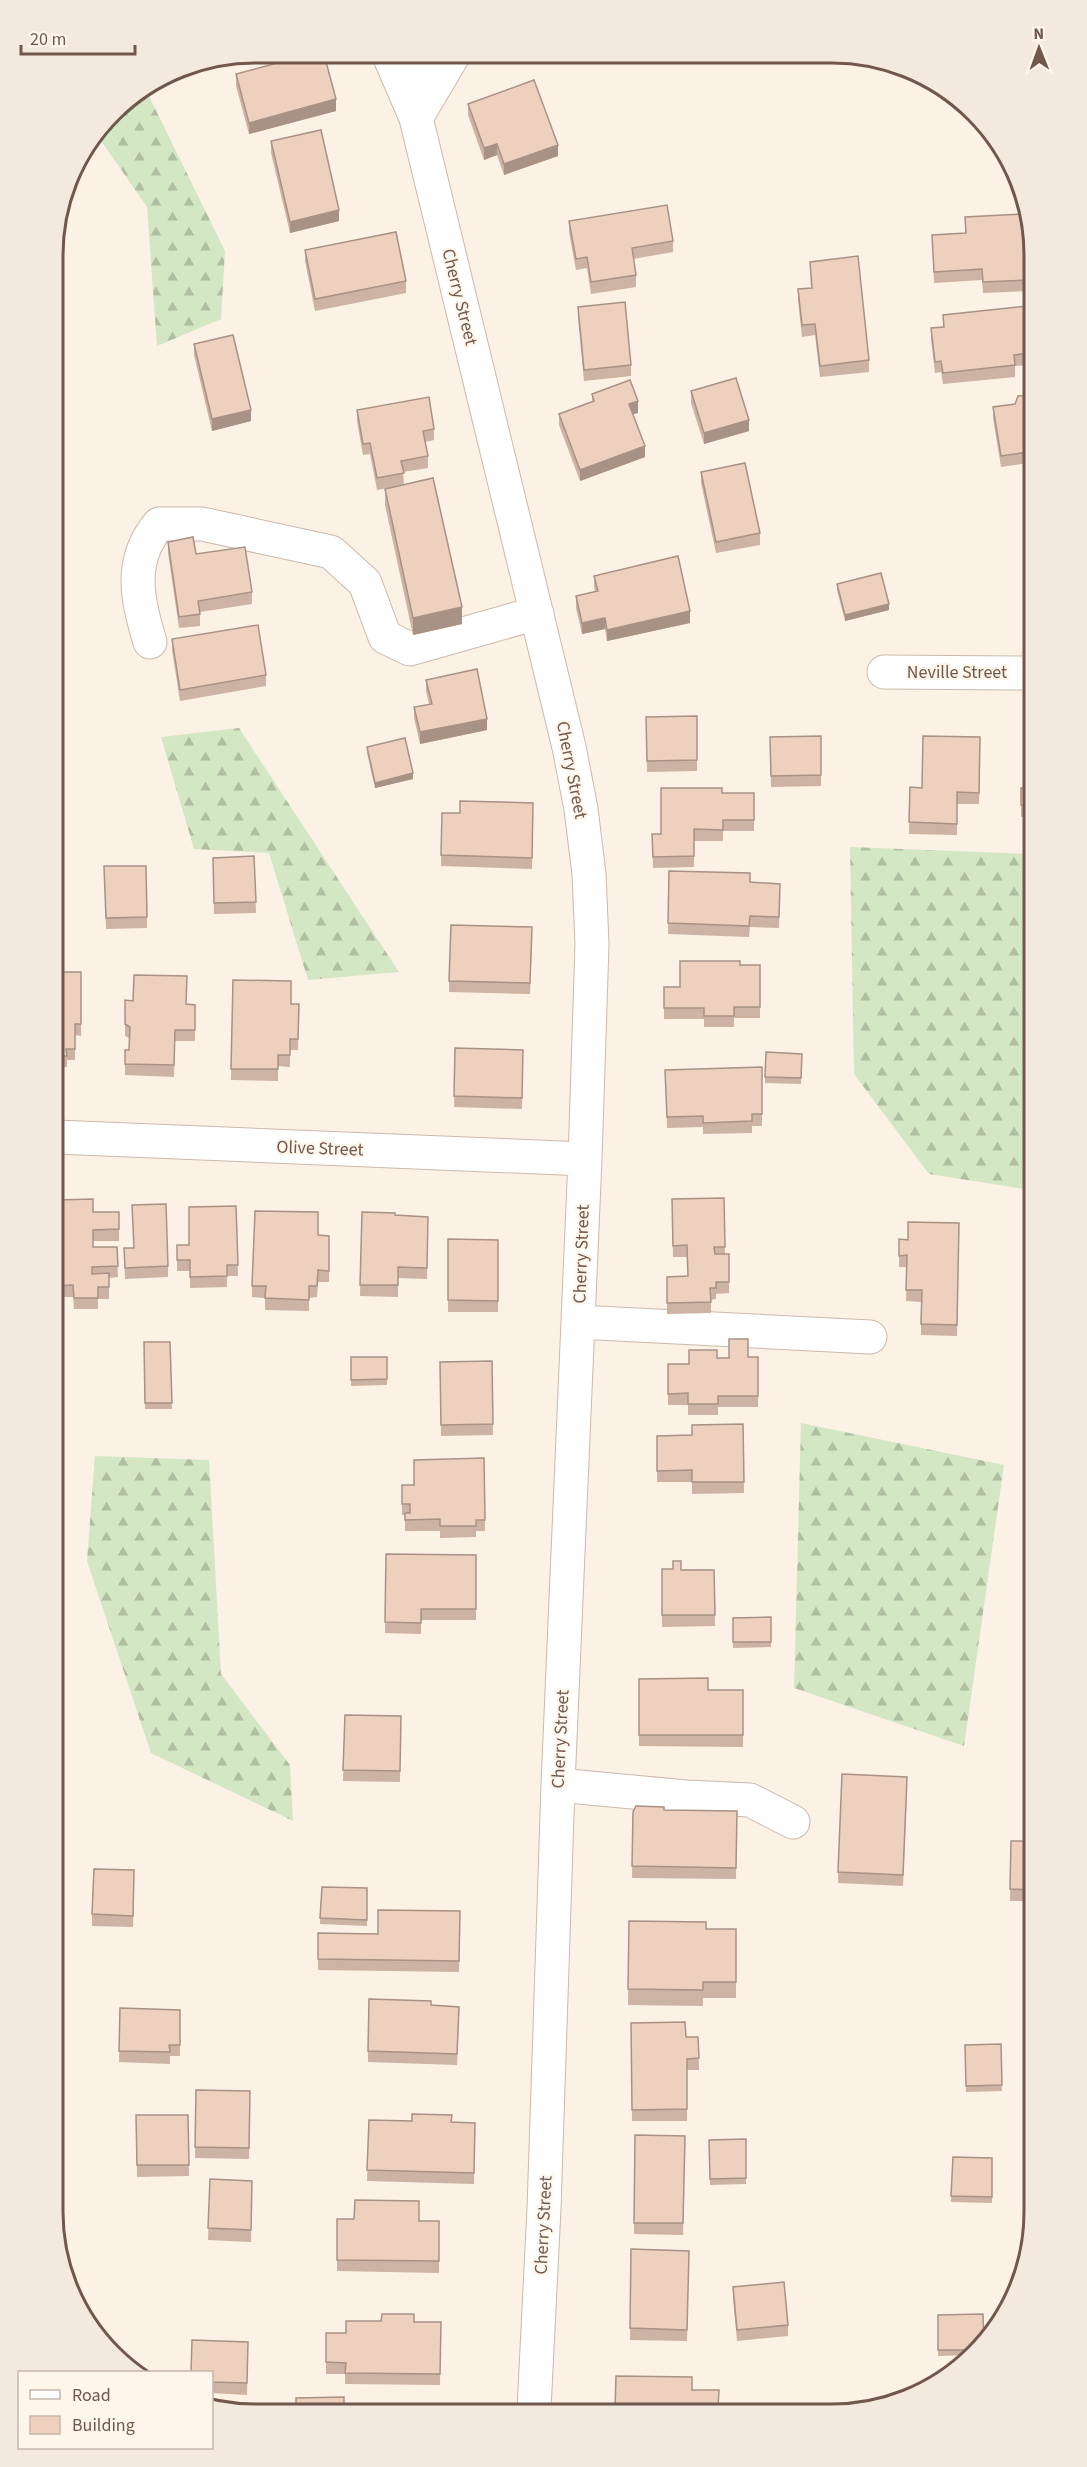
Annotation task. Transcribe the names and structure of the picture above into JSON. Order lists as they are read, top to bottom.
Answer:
{
  "streets": {
    "street": ["Cherry Street", "Neville Street", "Olive Street"]
  },
  "crossings": [
    ["Cherry Street", "Olive Street"]
  ],
  "legend": ["Road", "Building"],
  "scale_bar": "20 m",
  "north": "top"
}
